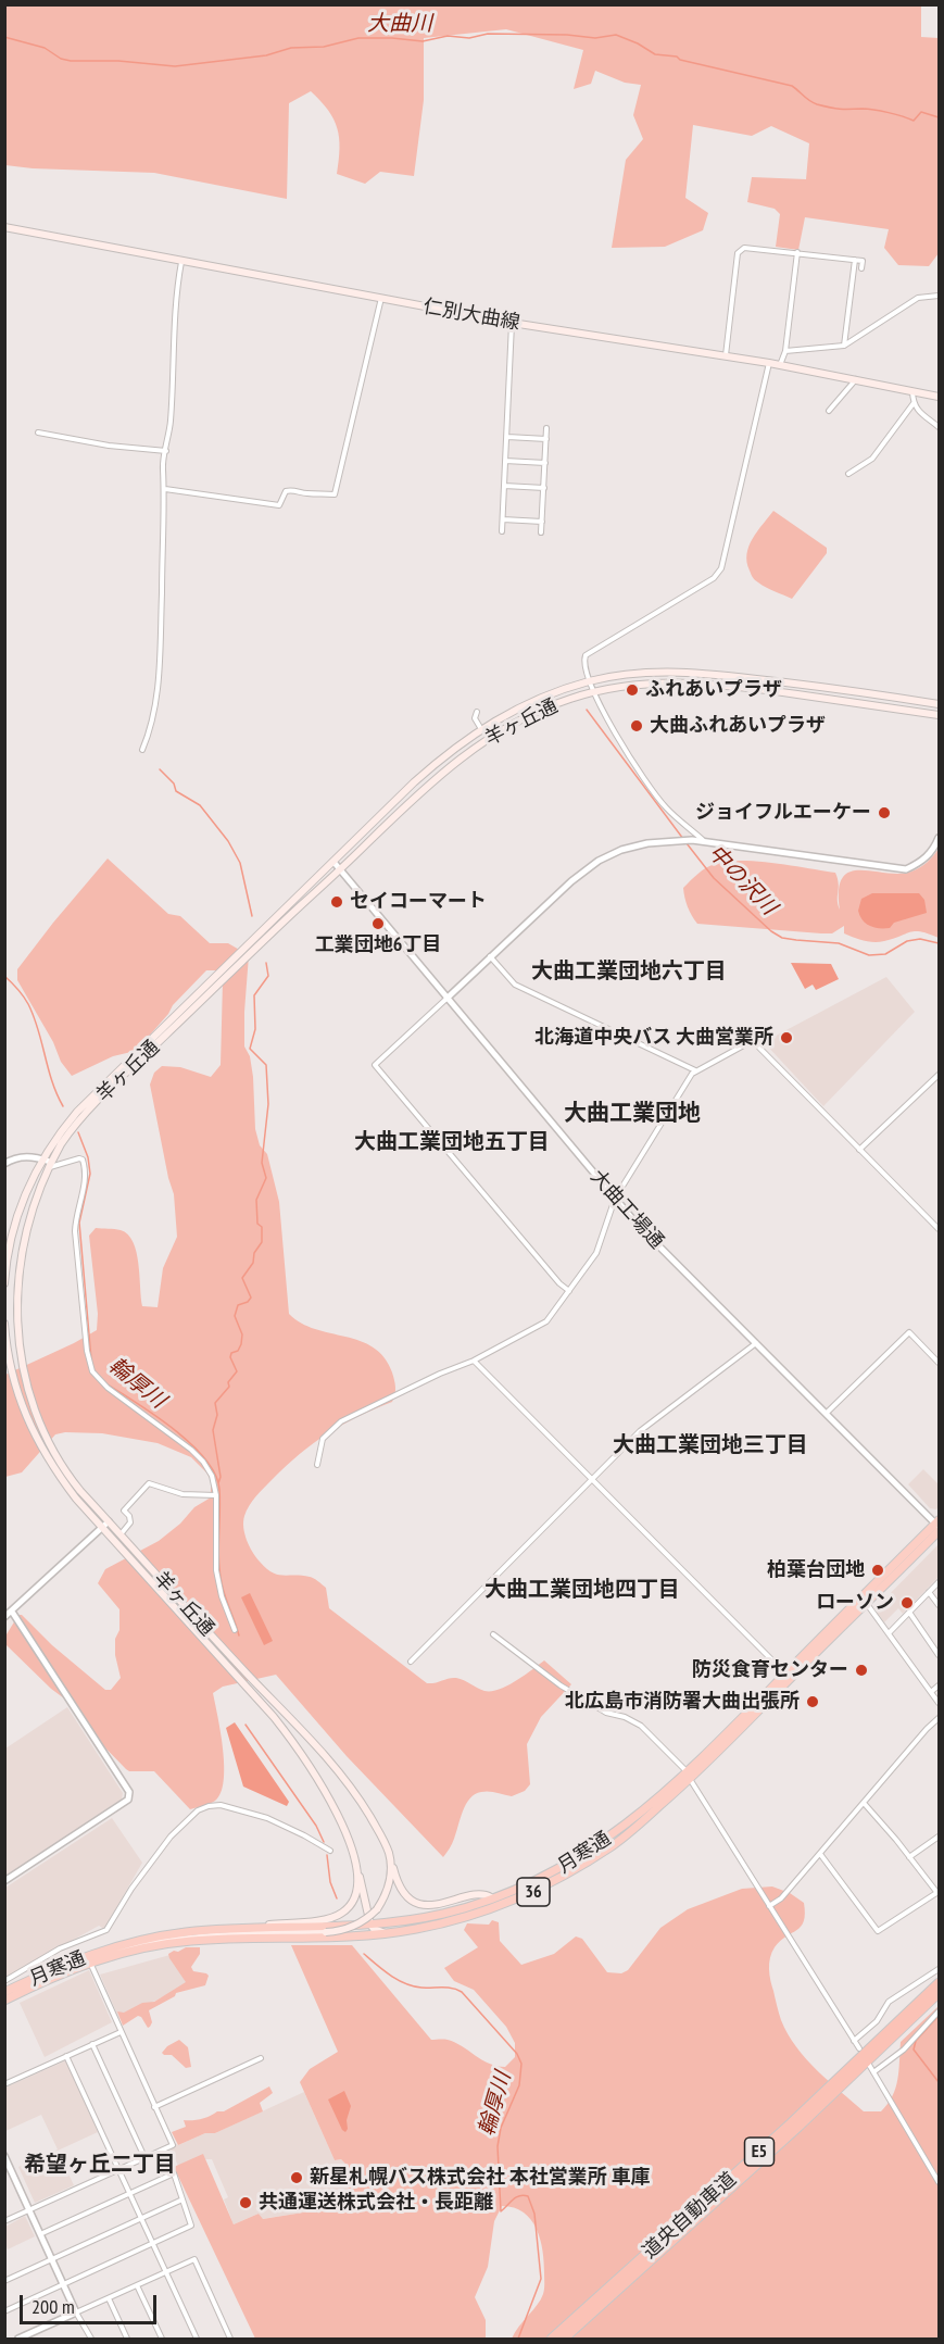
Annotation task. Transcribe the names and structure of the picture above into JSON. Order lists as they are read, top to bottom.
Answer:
{
  "streets": {
    "highway": [
      "月寒通",
      "36",
      "E5",
      "道央自動車道"
    ],
    "main road": ["仁別大曲線", "羊ヶ丘通"],
    "street": ["大曲工場通"]
  },
  "crossings": [
    ["羊ヶ丘通", "大曲工場通"],
    ["羊ヶ丘通", "月寒通"],
    ["大曲工場通", "月寒通"]
  ],
  "districts": [
    "大曲工業団地六丁目",
    "大曲工業団地",
    "大曲工業団地五丁目",
    "大曲工業団地三丁目",
    "大曲工業団地四丁目",
    "希望ヶ丘二丁目"
  ],
  "water": ["大曲川", "中の沢川", "輪厚川"],
  "places": [
    "ふれあいプラザ",
    "大曲ふれあいプラザ",
    "ジョイフルエーケー",
    "セイコーマート",
    "工業団地6丁目",
    "北海道中央バス 大曲営業所",
    "柏葉台団地",
    "ローソン",
    "防災食育センター",
    "北広島市消防署大曲出張所",
    "新星札幌バス株式会社 本社営業所 車庫",
    "共通運送株式会社・長距離"
  ],
  "scale_bar": "200 m"
}
